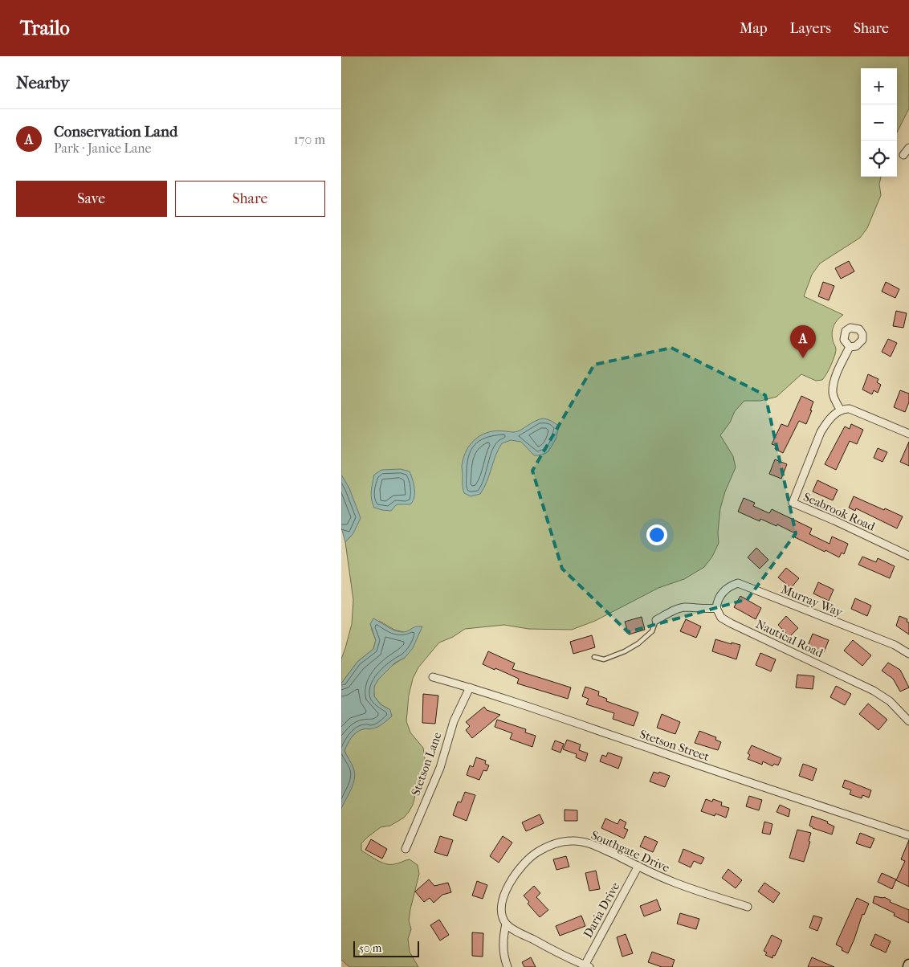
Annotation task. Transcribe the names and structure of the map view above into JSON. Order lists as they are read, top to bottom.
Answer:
{
  "streets": {
    "street": [
      "Seabrook Road",
      "Murray Way",
      "Nautical Road",
      "Stetson Street",
      "Stetson Lane",
      "Southgate Drive",
      "Daria Drive"
    ]
  },
  "crossings": [
    ["Murray Way", "Nautical Road"],
    ["Stetson Street", "Stetson Lane"],
    ["Southgate Drive", "Daria Drive"]
  ],
  "scale_bar": "50 m",
  "page": {
    "header": "Trailo",
    "nav": ["Map", "Layers", "Share"],
    "heading": "Nearby",
    "map_buttons": ["+", "−"],
    "list": [
      {
        "mark": "A",
        "name": "Conservation Land",
        "note": "Park · Janice Lane",
        "value": "170 m"
      }
    ],
    "buttons": ["Save", "Share"],
    "pins": "A",
    "scale": "50 m"
  }
}
